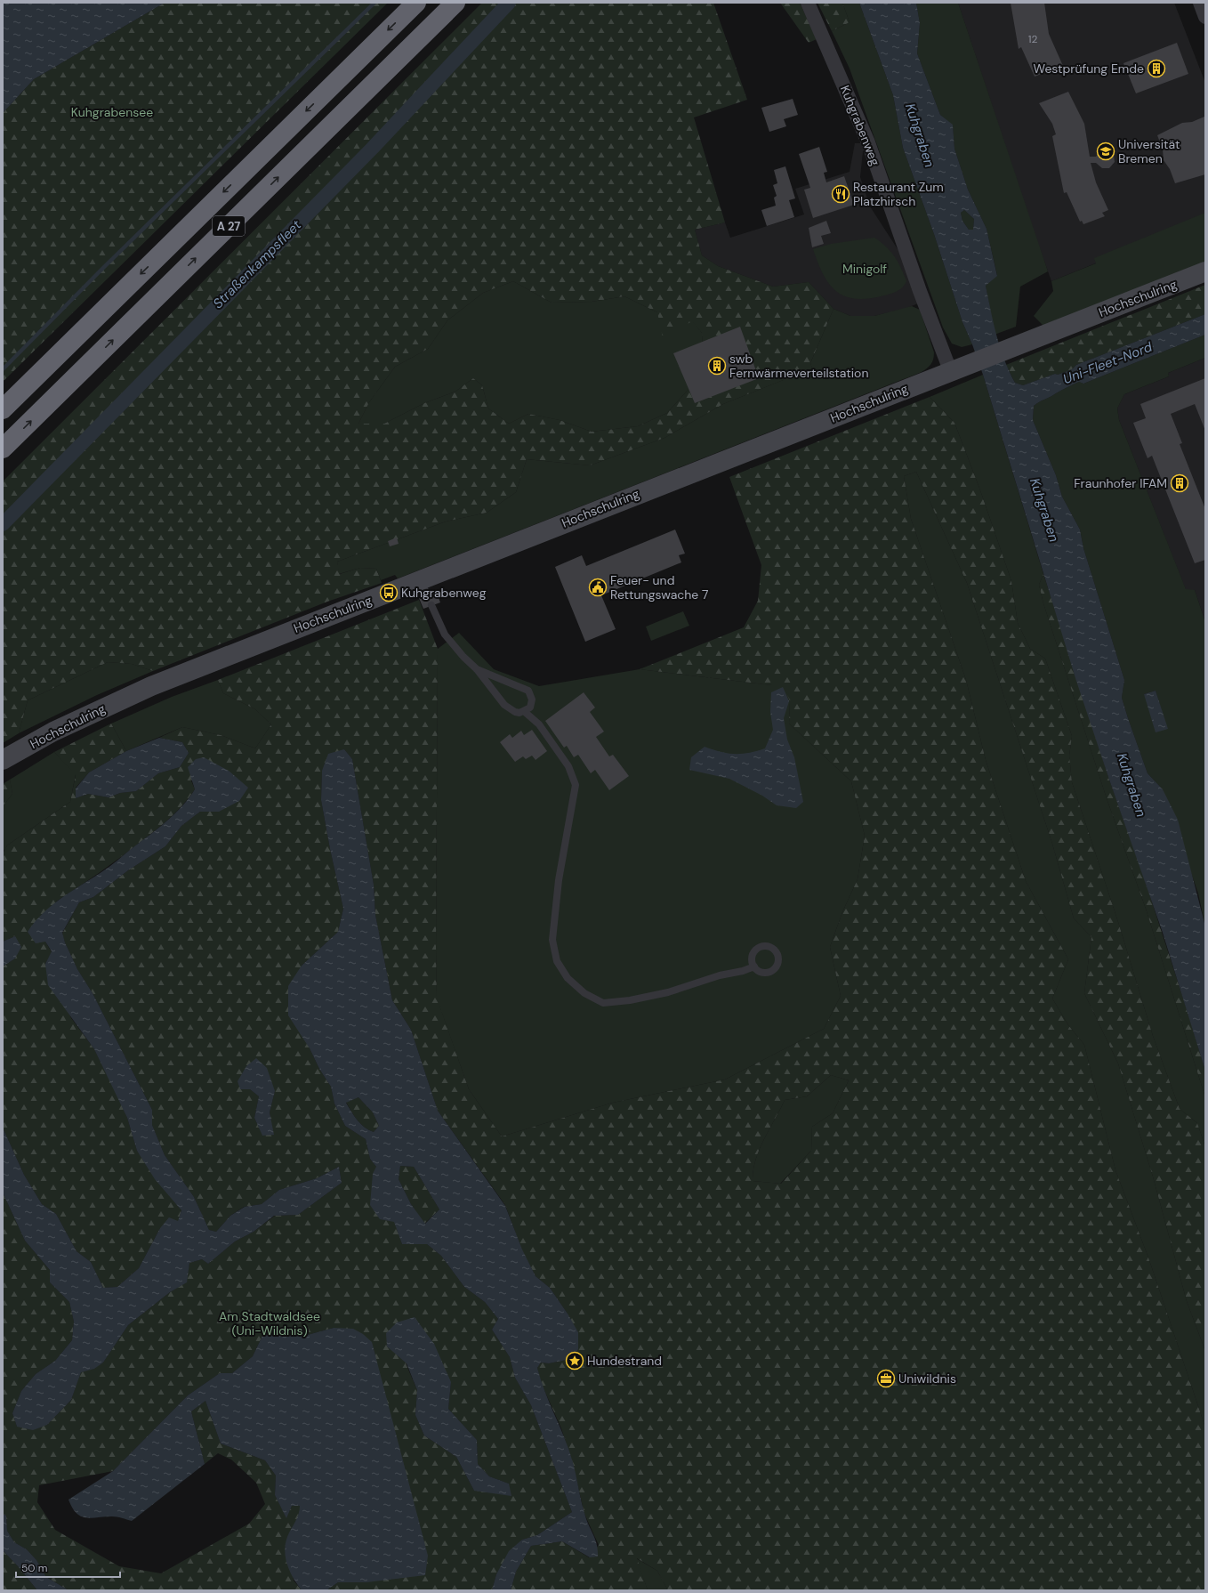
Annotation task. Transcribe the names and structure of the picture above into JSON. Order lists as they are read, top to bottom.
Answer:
{
  "streets": {
    "highway": ["A 27"],
    "street": ["Kuhgrabenweg", "Hochschulring"]
  },
  "crossings": [
    ["Kuhgrabenweg", "Hochschulring"]
  ],
  "water": ["Kuhgraben", "Straßenkampsfleet", "Uni-Fleet-Nord"],
  "parks": ["Kuhgrabensee", "Minigolf", "Am Stadtwaldsee (Uni-Wildnis)"],
  "places": {
    "building": ["Westprüfung Emde", "swb Fernwärmeverteilstation", "Fraunhofer IFAM"],
    "school or university": ["Universität Bremen"],
    "restaurant": ["Restaurant Zum Platzhirsch"],
    "public building": ["Feuer- und Rettungswache 7"],
    "bus stop": ["Kuhgrabenweg"],
    "place": ["Hundestrand"],
    "office": ["Uniwildnis"]
  },
  "house_numbers": ["12"],
  "scale_bar": "50 m"
}
